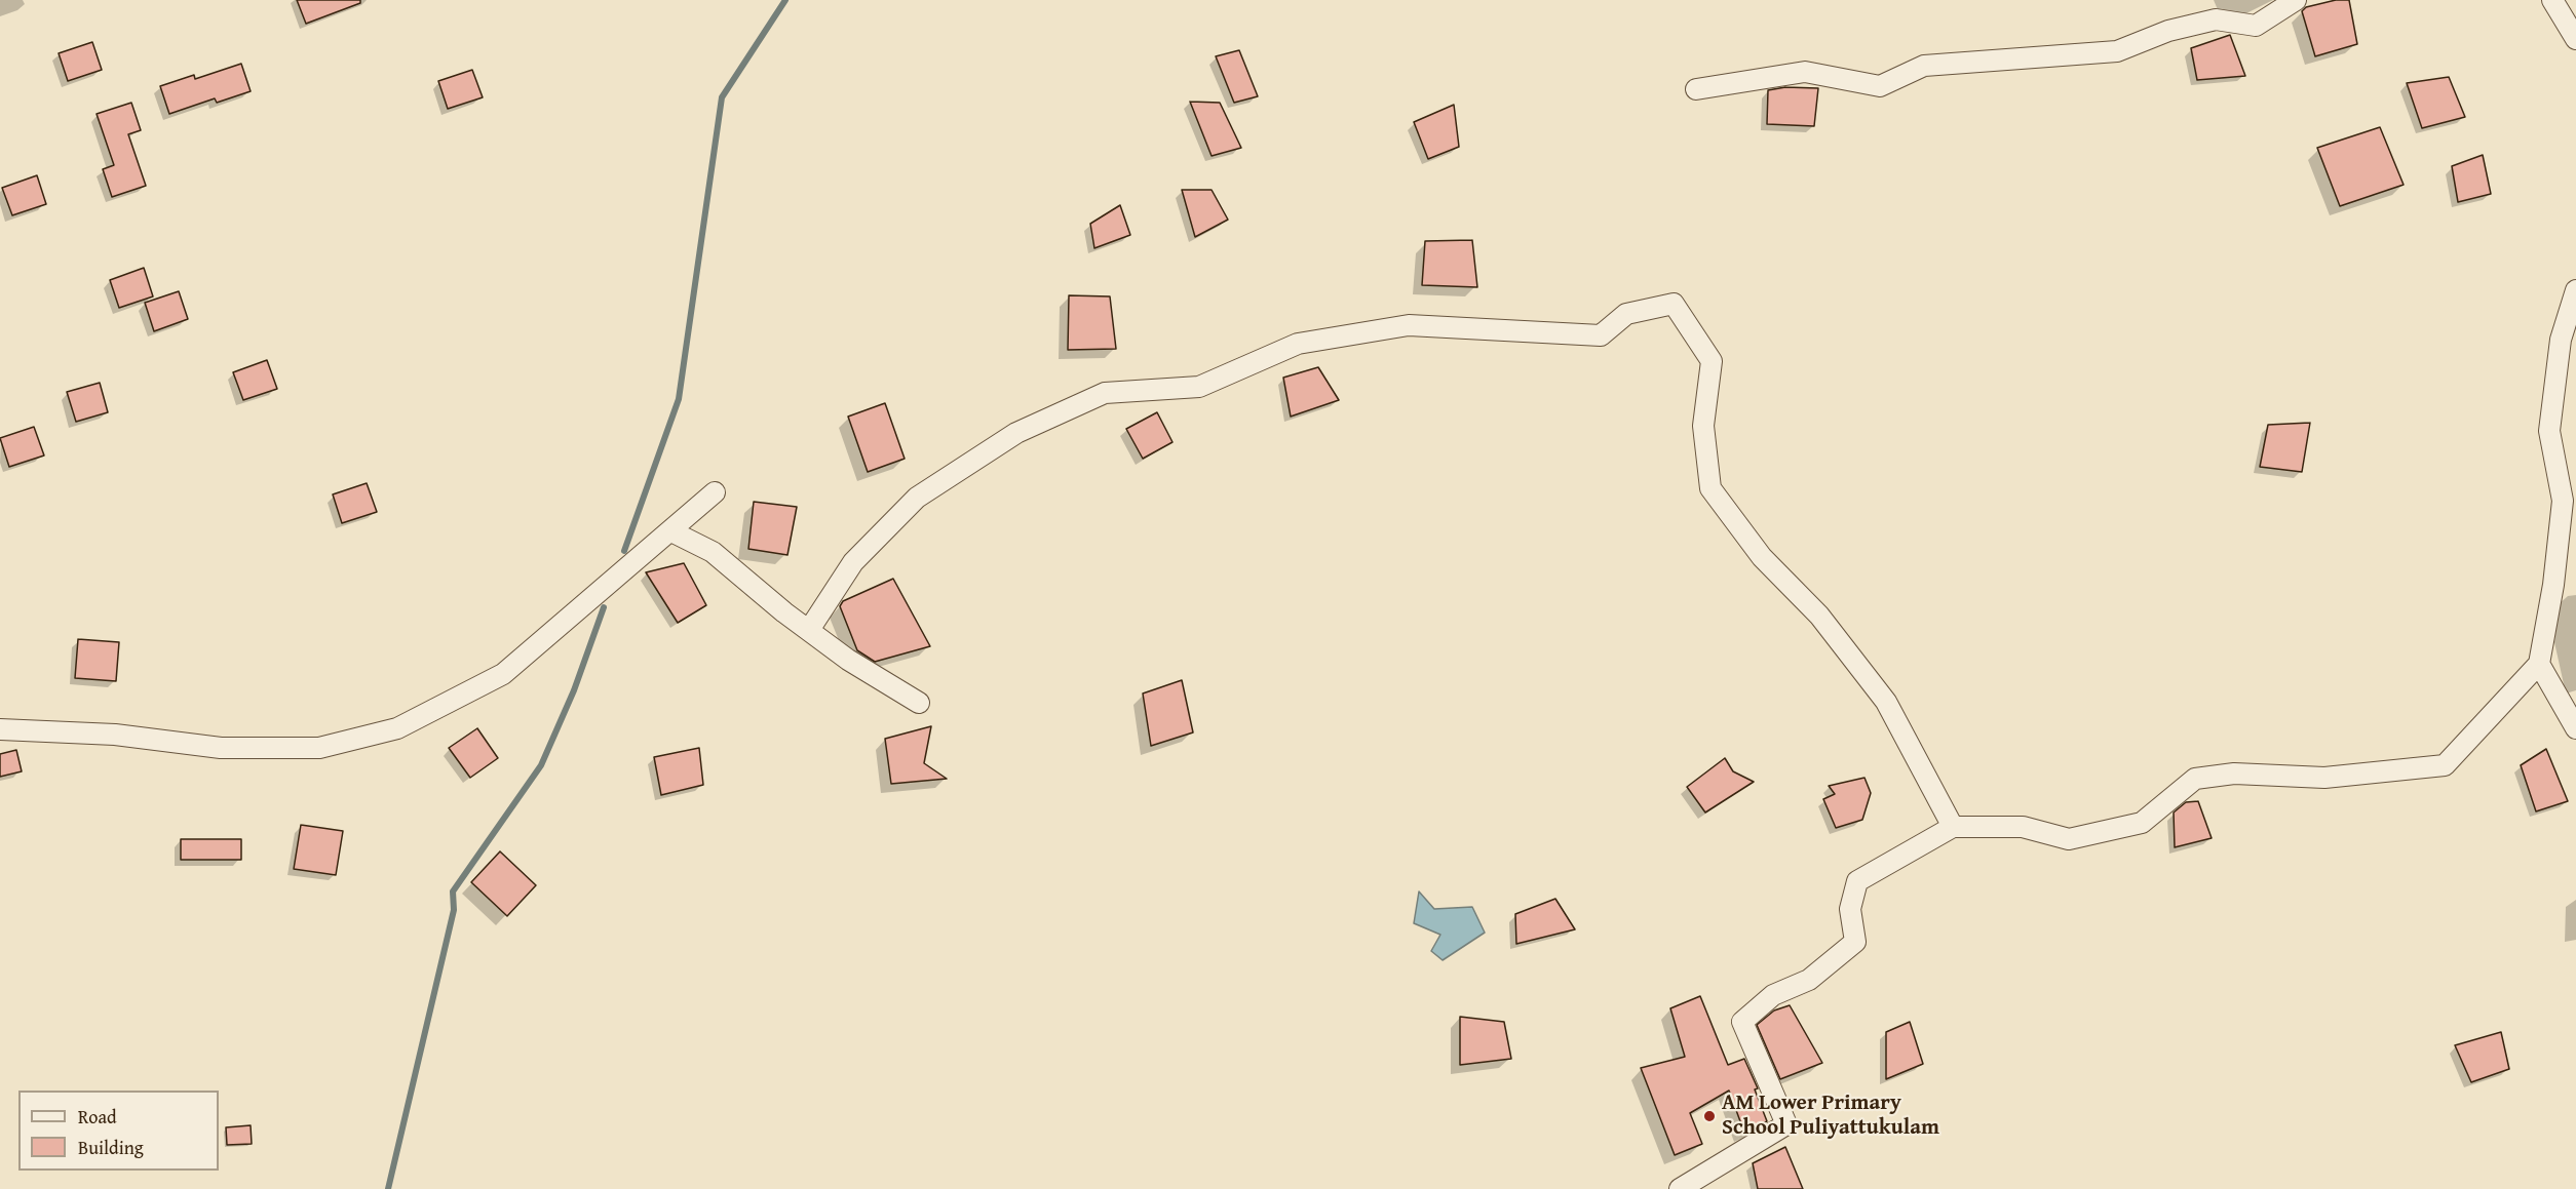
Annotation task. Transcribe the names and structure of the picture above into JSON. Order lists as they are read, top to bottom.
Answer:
{
  "places": ["AM Lower Primary School Puliyattukulam"],
  "legend": ["Road", "Building"]
}
